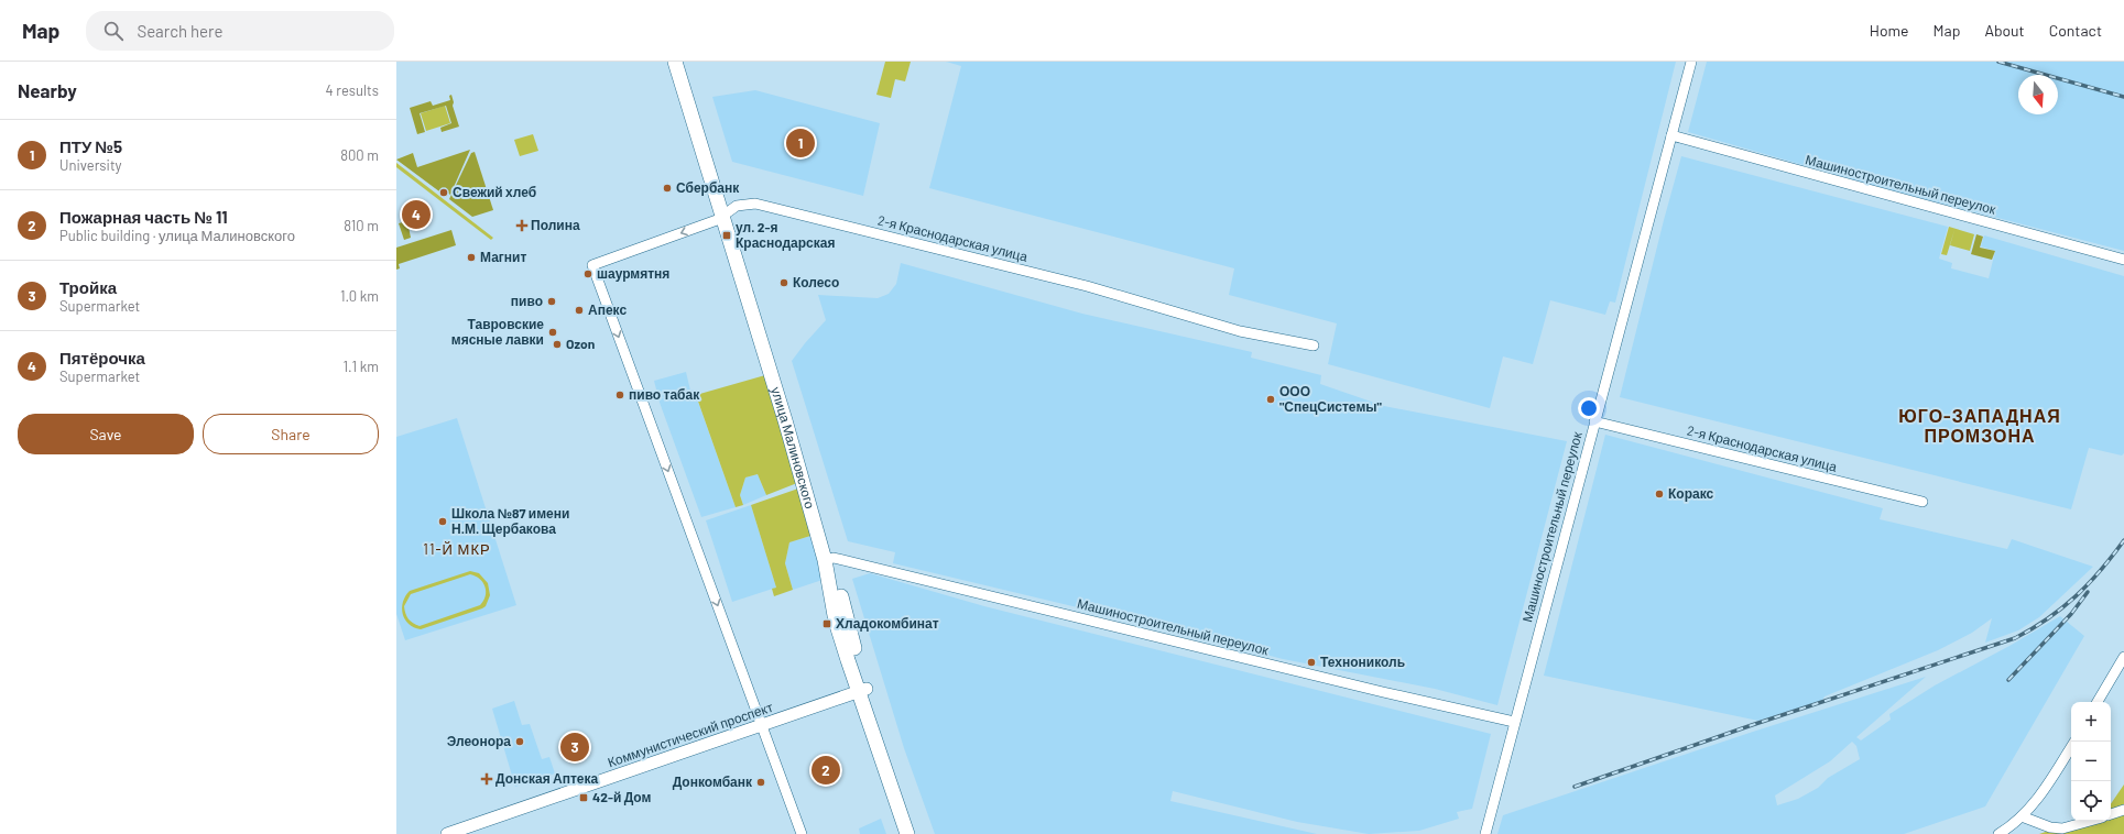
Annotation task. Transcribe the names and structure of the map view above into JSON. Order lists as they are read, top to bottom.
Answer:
{
  "streets": {
    "highway": ["улица Малиновского"],
    "main road": ["Коммунистический проспект"],
    "street": ["Машиностроительный переулок", "2-я Краснодарская улица"]
  },
  "crossings": [
    ["Машиностроительный переулок", "2-я Краснодарская улица"],
    ["Машиностроительный переулок", "улица Малиновского"],
    ["2-я Краснодарская улица", "улица Малиновского"],
    ["2-я Краснодарская улица", "Коммунистический проспект"],
    ["улица Малиновского", "Коммунистический проспект"]
  ],
  "districts": ["ЮГО-ЗАПАДНАЯ ПРОМЗОНА", "11-Й МКР"],
  "places": {
    "other": [
      "Сбербанк",
      "Свежий хлеб",
      "Магнит",
      "шаурмятня",
      "Колесо",
      "пиво",
      "Апекс",
      "Тавровские мясные лавки",
      "Ozon",
      "пиво табак",
      "ООО \"СпецСистемы\"",
      "Коракс",
      "Школа №87 имени Н.М. Щербакова",
      "Технониколь",
      "Элеонора",
      "Донкомбанк"
    ],
    "health": ["Полина", "Донская Аптека"],
    "transit": ["ул. 2-я Краснодарская", "Хладокомбинат", "42-й Дом"]
  },
  "north": "bottom",
  "page": {
    "header": "Map",
    "search": "Search here",
    "nav": [
      "Home",
      "Map",
      "About",
      "Contact"
    ],
    "heading": ["Nearby", "4 results"],
    "list": [
      {
        "mark": "1",
        "name": "ПТУ №5",
        "note": "University",
        "value": "800 m"
      },
      {
        "mark": "2",
        "name": "Пожарная часть № 11",
        "note": "Public building · улица Малиновского",
        "value": "810 m"
      },
      {
        "mark": "3",
        "name": "Тройка",
        "note": "Supermarket",
        "value": "1.0 km"
      },
      {
        "mark": "4",
        "name": "Пятёрочка",
        "note": "Supermarket",
        "value": "1.1 km"
      }
    ],
    "pins": [
      "1",
      "4",
      "3",
      "2"
    ],
    "buttons": ["Save", "Share"],
    "map_buttons": ["+", "−"]
  }
}
